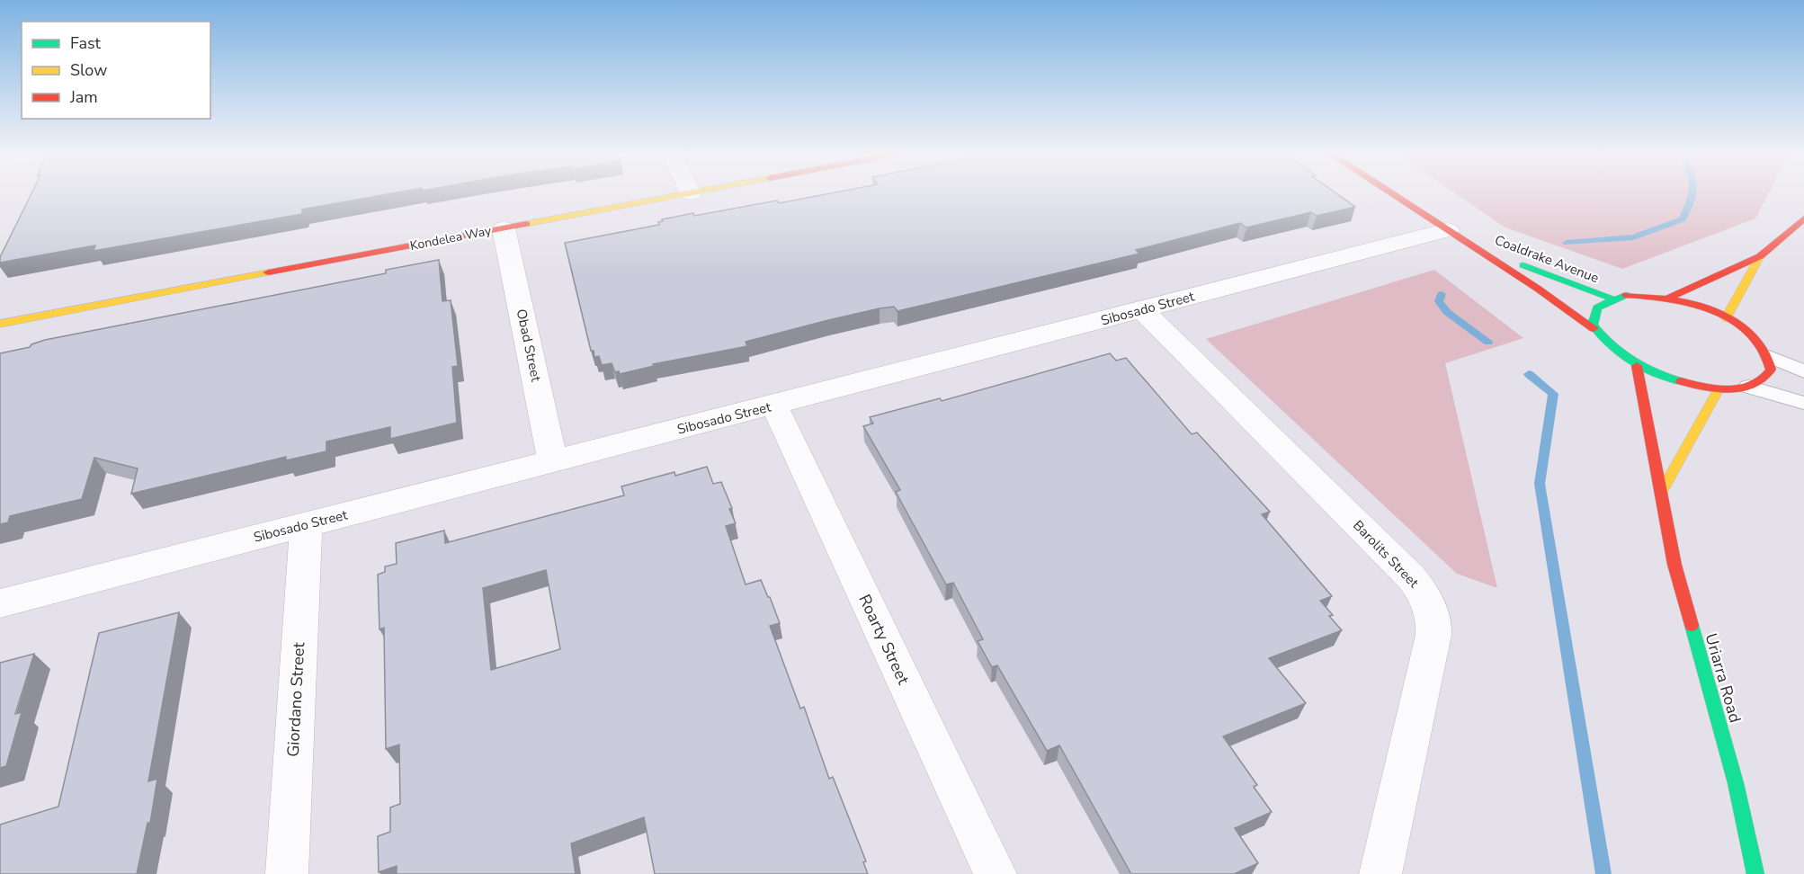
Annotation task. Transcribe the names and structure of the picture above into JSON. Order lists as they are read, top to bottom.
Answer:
{
  "streets": {
    "street": [
      "Kondelea Way",
      "Coaldrake Avenue",
      "Sibosado Street",
      "Obad Street",
      "Barolits Street",
      "Roarty Street",
      "Uriarra Road",
      "Giordano Street"
    ]
  },
  "crossings": [
    ["Kondelea Way", "Obad Street"],
    ["Coaldrake Avenue", "Sibosado Street"],
    ["Coaldrake Avenue", "Uriarra Road"],
    ["Sibosado Street", "Obad Street"],
    ["Sibosado Street", "Barolits Street"],
    ["Sibosado Street", "Roarty Street"],
    ["Sibosado Street", "Giordano Street"]
  ],
  "legend": ["Fast", "Slow", "Jam"]
}
